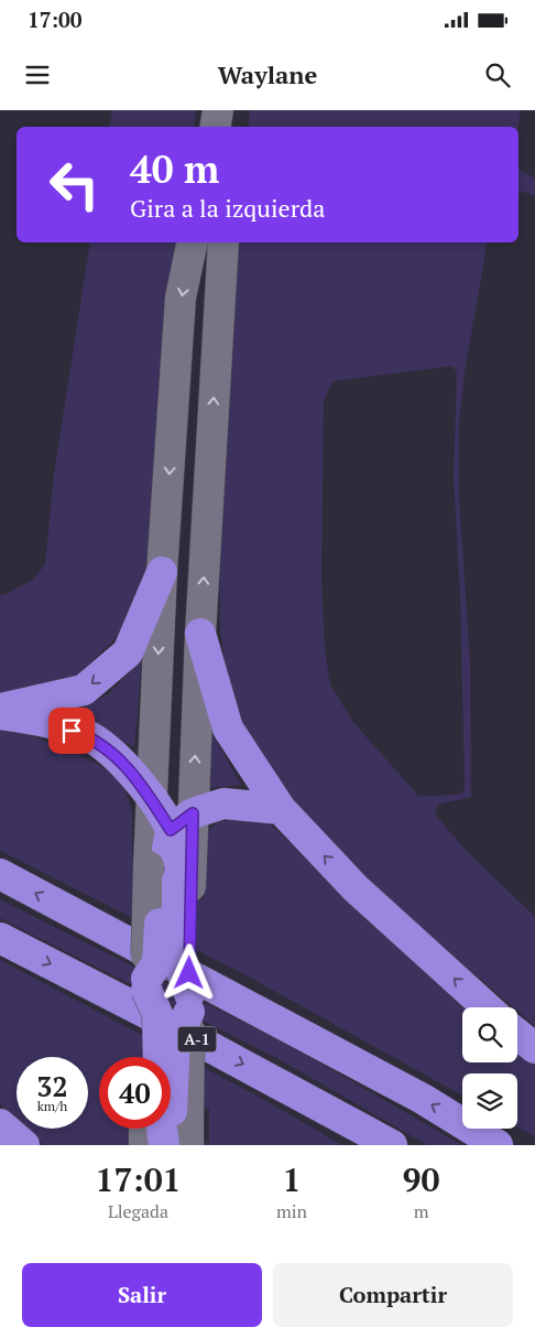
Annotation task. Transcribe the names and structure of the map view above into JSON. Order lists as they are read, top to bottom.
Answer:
{
  "streets": {
    "highway": ["A-1"]
  },
  "page": {
    "status": "17:00",
    "header": "Waylane",
    "turn": ["40 m", "Gira a la izquierda"],
    "speed": "32 km/h",
    "limit": "40",
    "eta": [
      "17:01",
      "Llegada",
      "1",
      "min",
      "90",
      "m"
    ],
    "buttons": ["Salir", "Compartir"]
  }
}
